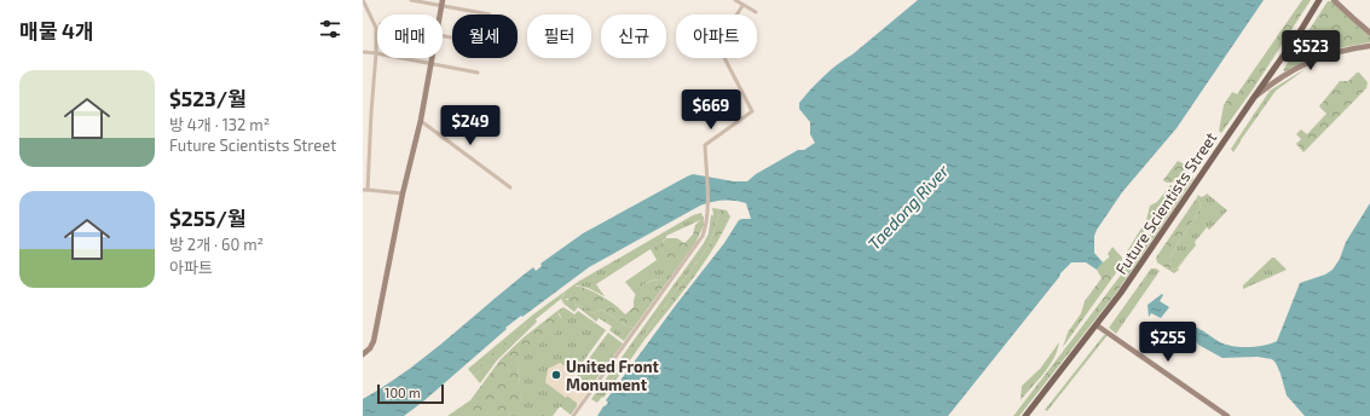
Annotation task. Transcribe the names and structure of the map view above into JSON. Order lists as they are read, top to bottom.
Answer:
{
  "streets": {
    "main road": ["Future Scientists Street"]
  },
  "water": ["Taedong River"],
  "places": ["United Front Monument"],
  "scale_bar": "100 m",
  "page": {
    "heading": "매물 4개",
    "chip": [
      "매매",
      "월세",
      "필터",
      "신규",
      "아파트"
    ],
    "price": [
      "$523",
      "$669",
      "$249",
      "$255"
    ],
    "list": [
      {
        "name": "$523/월",
        "note": "방 4개 · 132 m² · Future Scientists Street"
      },
      {
        "name": "$255/월",
        "note": "방 2개 · 60 m² · 아파트"
      }
    ],
    "scale": "100 m"
  }
}
